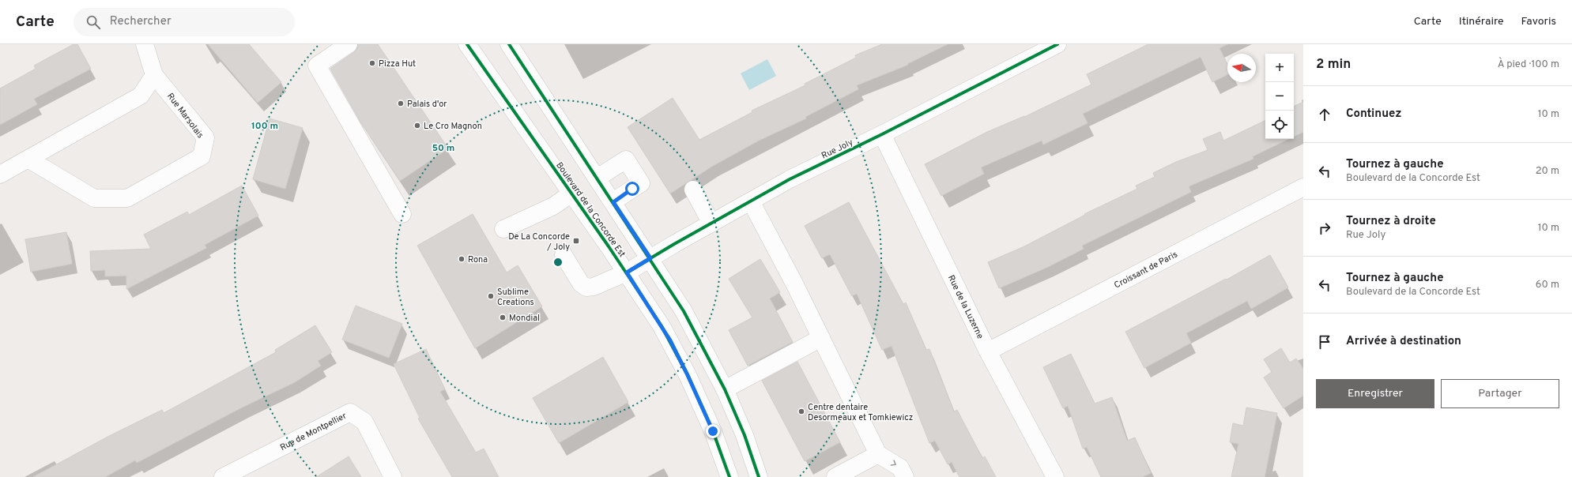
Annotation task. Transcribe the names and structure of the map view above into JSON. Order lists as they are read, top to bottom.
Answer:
{
  "streets": {
    "street": [
      "Rue Marsolais",
      "Rue Joly",
      "Boulevard de la Concorde Est",
      "Croissant de Paris",
      "Rue de la Luzerne",
      "Rue de Montpellier"
    ]
  },
  "crossings": [
    ["Rue Joly", "Boulevard de la Concorde Est"],
    ["Rue Joly", "Rue de la Luzerne"],
    ["Croissant de Paris", "Rue de la Luzerne"]
  ],
  "places": {
    "other": [
      "Pizza Hut",
      "Palais d'or",
      "Le Cro Magnon",
      "Rona",
      "Sublime Creations",
      "Mondial",
      "Centre dentaire Desormeaux et Tomkiewicz"
    ],
    "transit": ["De La Concorde / Joly"]
  },
  "north": "left",
  "page": {
    "header": "Carte",
    "search": "Rechercher",
    "nav": ["Carte", "Itinéraire", "Favoris"],
    "heading": ["2 min", "À pied · 100 m"],
    "map_buttons": ["+", "−"],
    "list": [
      ["Continuez", "10 m"],
      ["Tournez à gauche", "Boulevard de la Concorde Est", "20 m"],
      ["Tournez à droite", "Rue Joly", "10 m"],
      ["Tournez à gauche", "Boulevard de la Concorde Est", "60 m"],
      "Arrivée à destination"
    ],
    "buttons": ["Enregistrer", "Partager"]
  },
  "rings": ["100 m", "50 m"]
}
